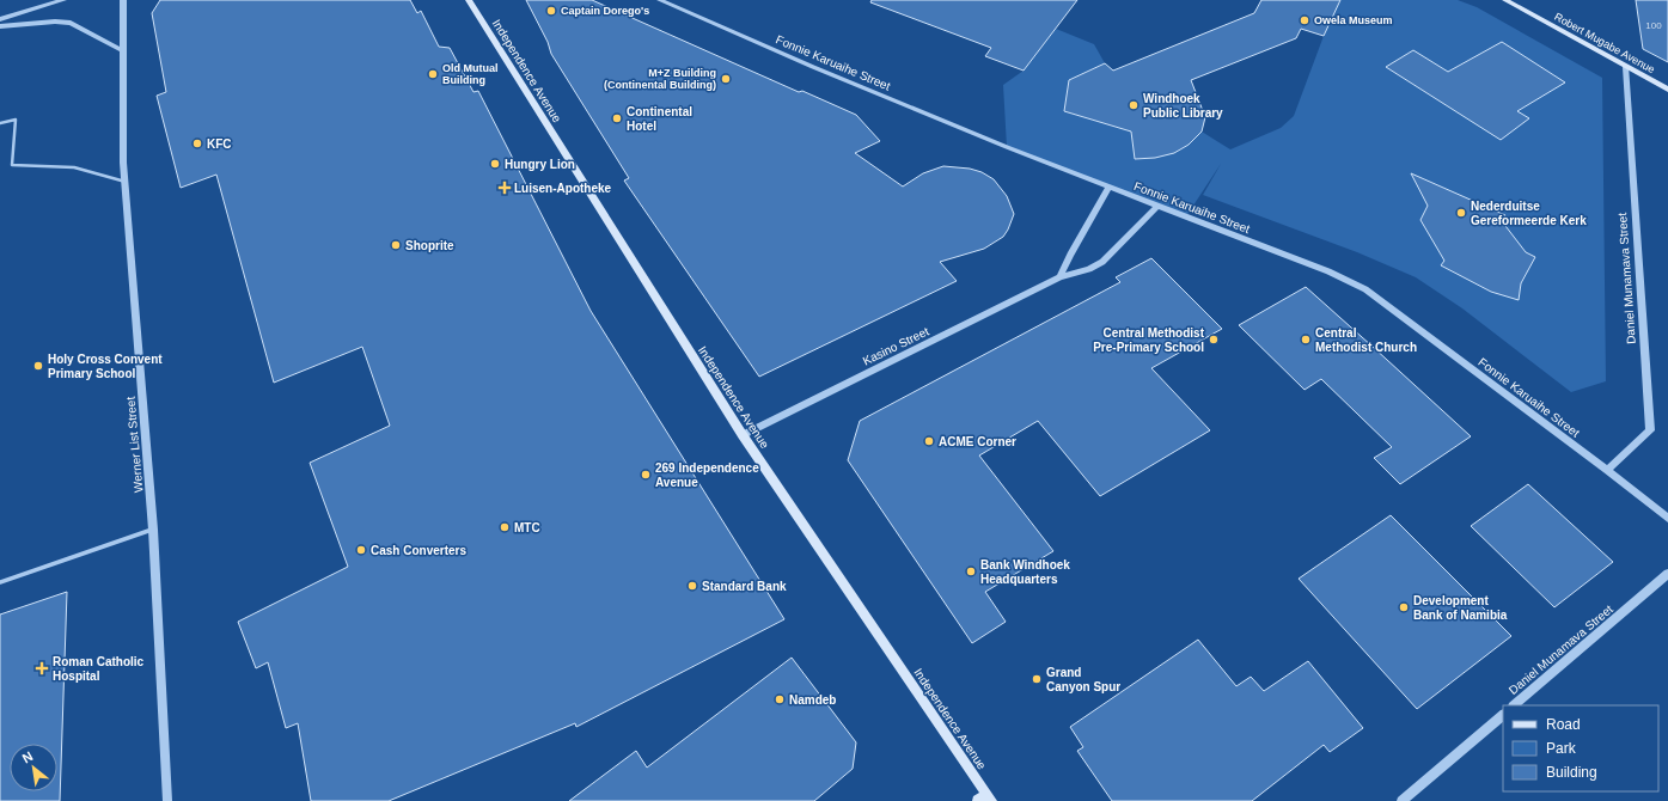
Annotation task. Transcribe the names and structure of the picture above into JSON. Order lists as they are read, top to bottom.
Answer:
{
  "streets": {
    "main road": ["Robert Mugabe Avenue", "Independence Avenue"],
    "street": [
      "Fonnie Karuaihe Street",
      "Daniel Munamava Street",
      "Kasino Street",
      "Werner List Street"
    ]
  },
  "crossings": [
    ["Robert Mugabe Avenue", "Daniel Munamava Street"],
    ["Fonnie Karuaihe Street", "Daniel Munamava Street"],
    ["Fonnie Karuaihe Street", "Kasino Street"],
    ["Independence Avenue", "Kasino Street"]
  ],
  "places": {
    "other": [
      "Captain Dorego's",
      "Owela Museum",
      "Old Mutual Building",
      "M+Z Building (Continental Building)",
      "Windhoek Public Library",
      "Continental Hotel",
      "KFC",
      "Hungry Lion",
      "Nederduitse Gereformeerde Kerk",
      "Shoprite",
      "Central Methodist Pre-Primary School",
      "Central Methodist Church",
      "Holy Cross Convent Primary School",
      "ACME Corner",
      "269 Independence Avenue",
      "MTC",
      "Cash Converters",
      "Bank Windhoek Headquarters",
      "Standard Bank",
      "Development Bank of Namibia",
      "Grand Canyon Spur",
      "Namdeb"
    ],
    "health": ["Luisen-Apotheke", "Roman Catholic Hospital"]
  },
  "house_numbers": ["100"],
  "legend": ["Road", "Park", "Building"],
  "north": "top left"
}
